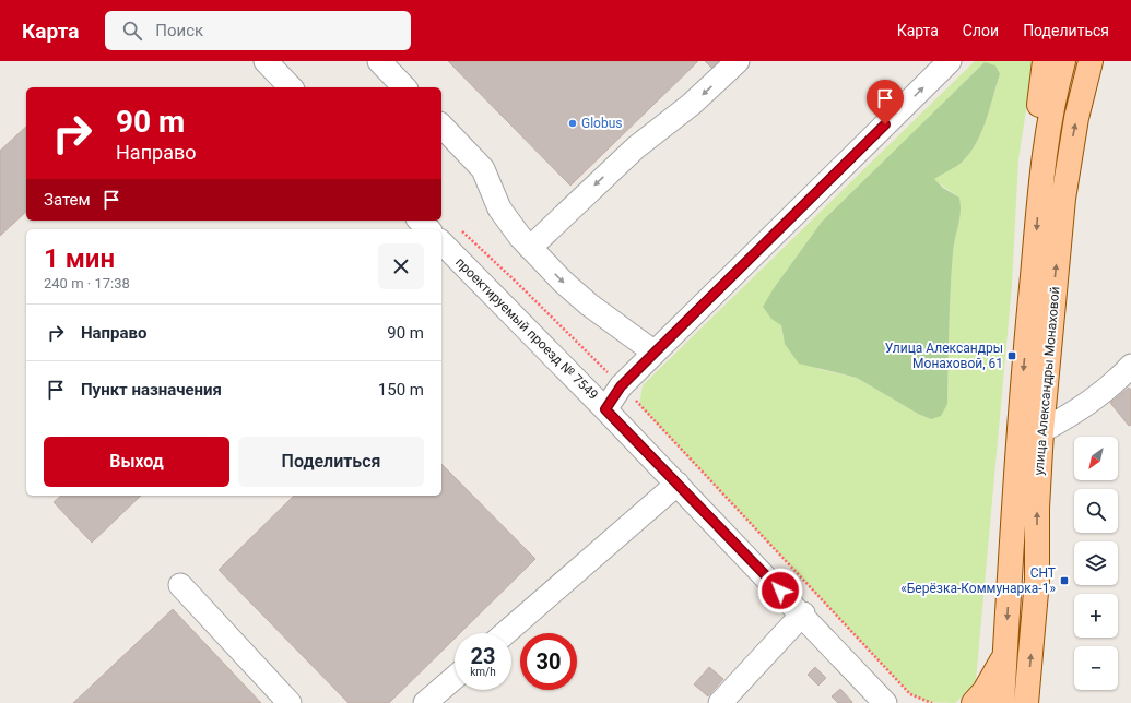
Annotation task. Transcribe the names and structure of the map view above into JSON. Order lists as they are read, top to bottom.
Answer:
{
  "streets": {
    "main road": ["улица Александры Монаховой"],
    "street": ["проектируемый проезд № 7549"]
  },
  "places": {
    "other": ["Globus"],
    "transit": ["Улица Александры Монаховой, 61", "СНТ «Берёзка-Коммунарка-1»"]
  },
  "north": "bottom left",
  "page": {
    "header": "Карта",
    "search": "Поиск",
    "nav": ["Карта", "Слои", "Поделиться"],
    "turn": ["90 m", "Направо"],
    "then": "Затем",
    "heading": ["1 мин", "240 m · 17:38"],
    "list": [
      {
        "name": "Направо",
        "value": "90 m"
      },
      {
        "name": "Пункт назначения",
        "value": "150 m"
      }
    ],
    "buttons": ["Выход", "Поделиться"],
    "map_buttons": ["+", "−"],
    "speed": "23 km/h",
    "limit": "30"
  }
}
